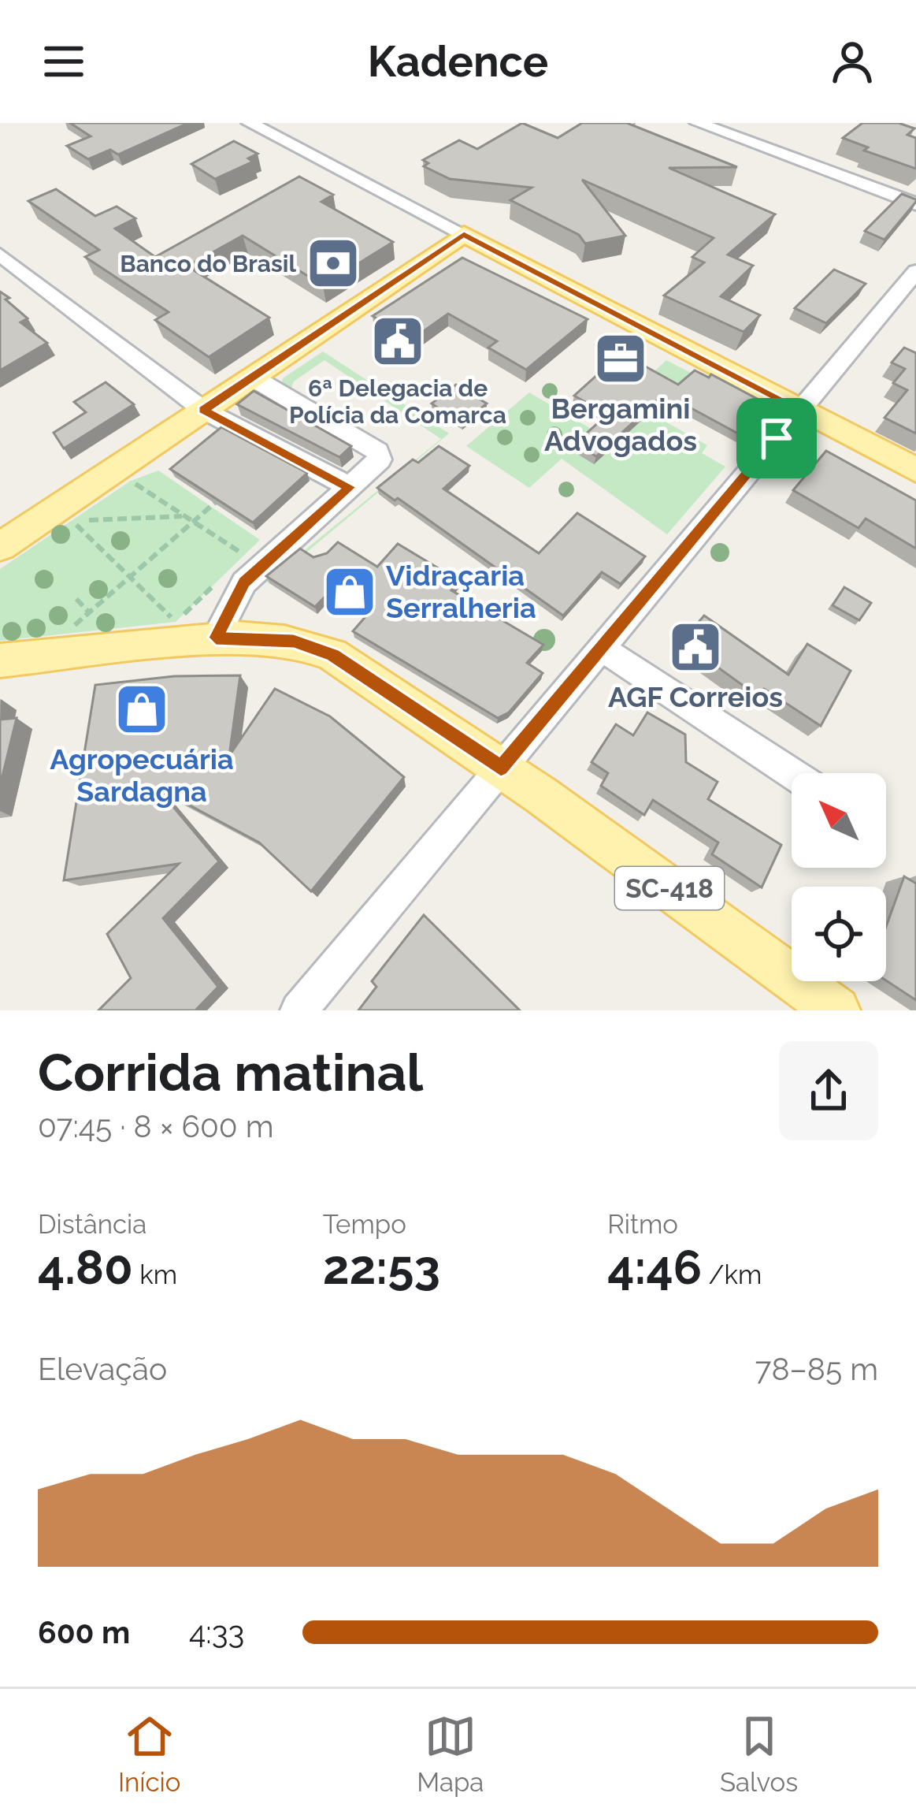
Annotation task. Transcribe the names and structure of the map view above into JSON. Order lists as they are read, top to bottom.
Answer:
{
  "streets": {
    "main road": ["SC-418"]
  },
  "places": {
    "bank": ["Banco do Brasil"],
    "public building": ["6ª Delegacia de Polícia da Comarca", "AGF Correios"],
    "office": ["Bergamini Advogados"],
    "shop": ["Vidraçaria Serralheria", "Agropecuária Sardagna"]
  },
  "north": "top left",
  "page": {
    "header": "Kadence",
    "heading": ["Corrida matinal", "07:45 · 8 × 600 m"],
    "stats": [
      ["Distância", "4.80 km"],
      ["Tempo", "22:53"],
      ["Ritmo", "4:46 /km"]
    ],
    "chart": ["Elevação", "78–85 m"],
    "list": [
      {
        "name": "600 m",
        "note": "4:33"
      }
    ],
    "tabs": ["Início", "Mapa", "Salvos"]
  }
}
